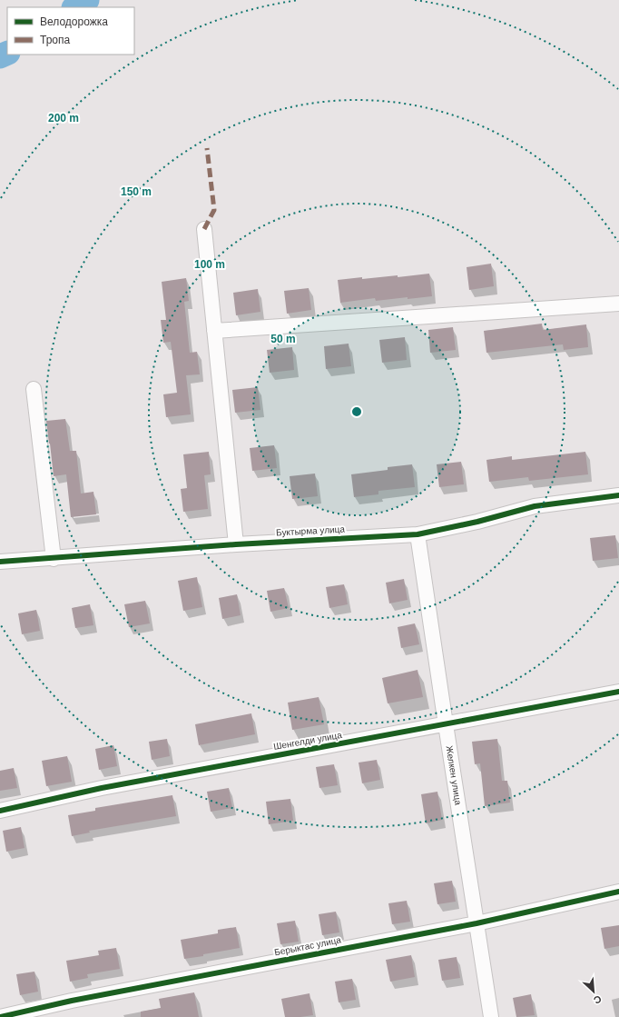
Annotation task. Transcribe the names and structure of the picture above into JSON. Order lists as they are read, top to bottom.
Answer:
{
  "streets": {
    "street": [
      "Буктырма улица",
      "Шенгелди улица",
      "Желкен улица",
      "Берыктас улица"
    ]
  },
  "crossings": [
    ["Буктырма улица", "Желкен улица"],
    ["Шенгелди улица", "Желкен улица"],
    ["Желкен улица", "Берыктас улица"]
  ],
  "legend": ["Велодорожка", "Тропа"],
  "north": "bottom right",
  "rings": [
    "200 m",
    "150 m",
    "100 m",
    "50 m"
  ]
}
